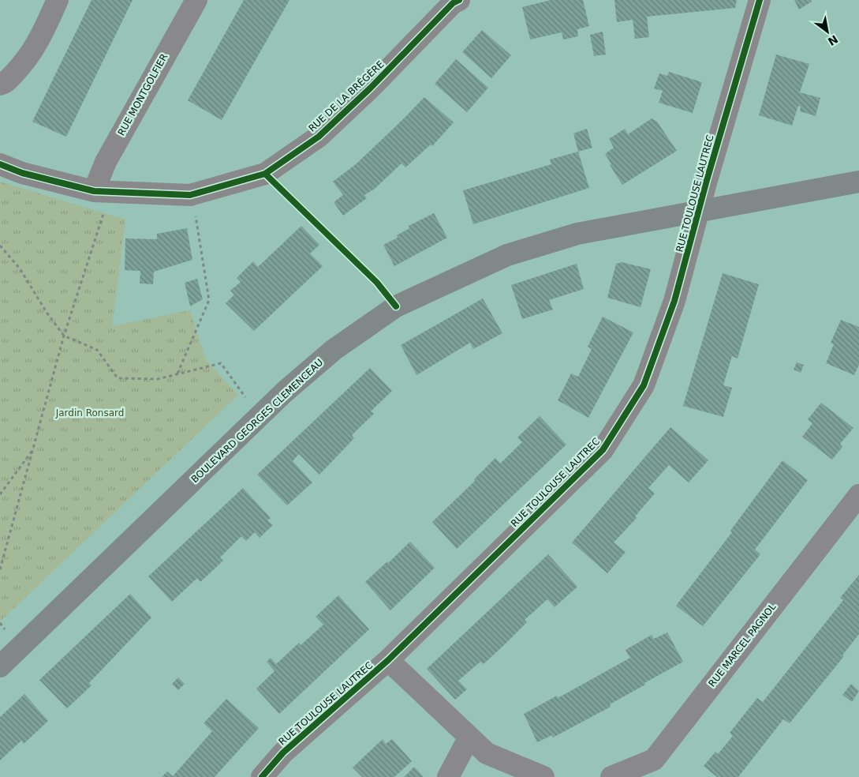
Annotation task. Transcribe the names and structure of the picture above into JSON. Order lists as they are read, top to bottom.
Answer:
{
  "streets": {
    "main road": ["BOULEVARD GEORGES CLEMENCEAU"],
    "street": [
      "RUE MONTGOLFIER",
      "RUE DE LA BRÉGÈRE",
      "RUE TOULOUSE LAUTREC",
      "RUE MARCEL PAGNOL"
    ]
  },
  "crossings": [
    ["RUE MONTGOLFIER", "RUE DE LA BRÉGÈRE"],
    ["RUE TOULOUSE LAUTREC", "BOULEVARD GEORGES CLEMENCEAU"]
  ],
  "parks": ["Jardin Ronsard"],
  "north": "bottom right"
}
